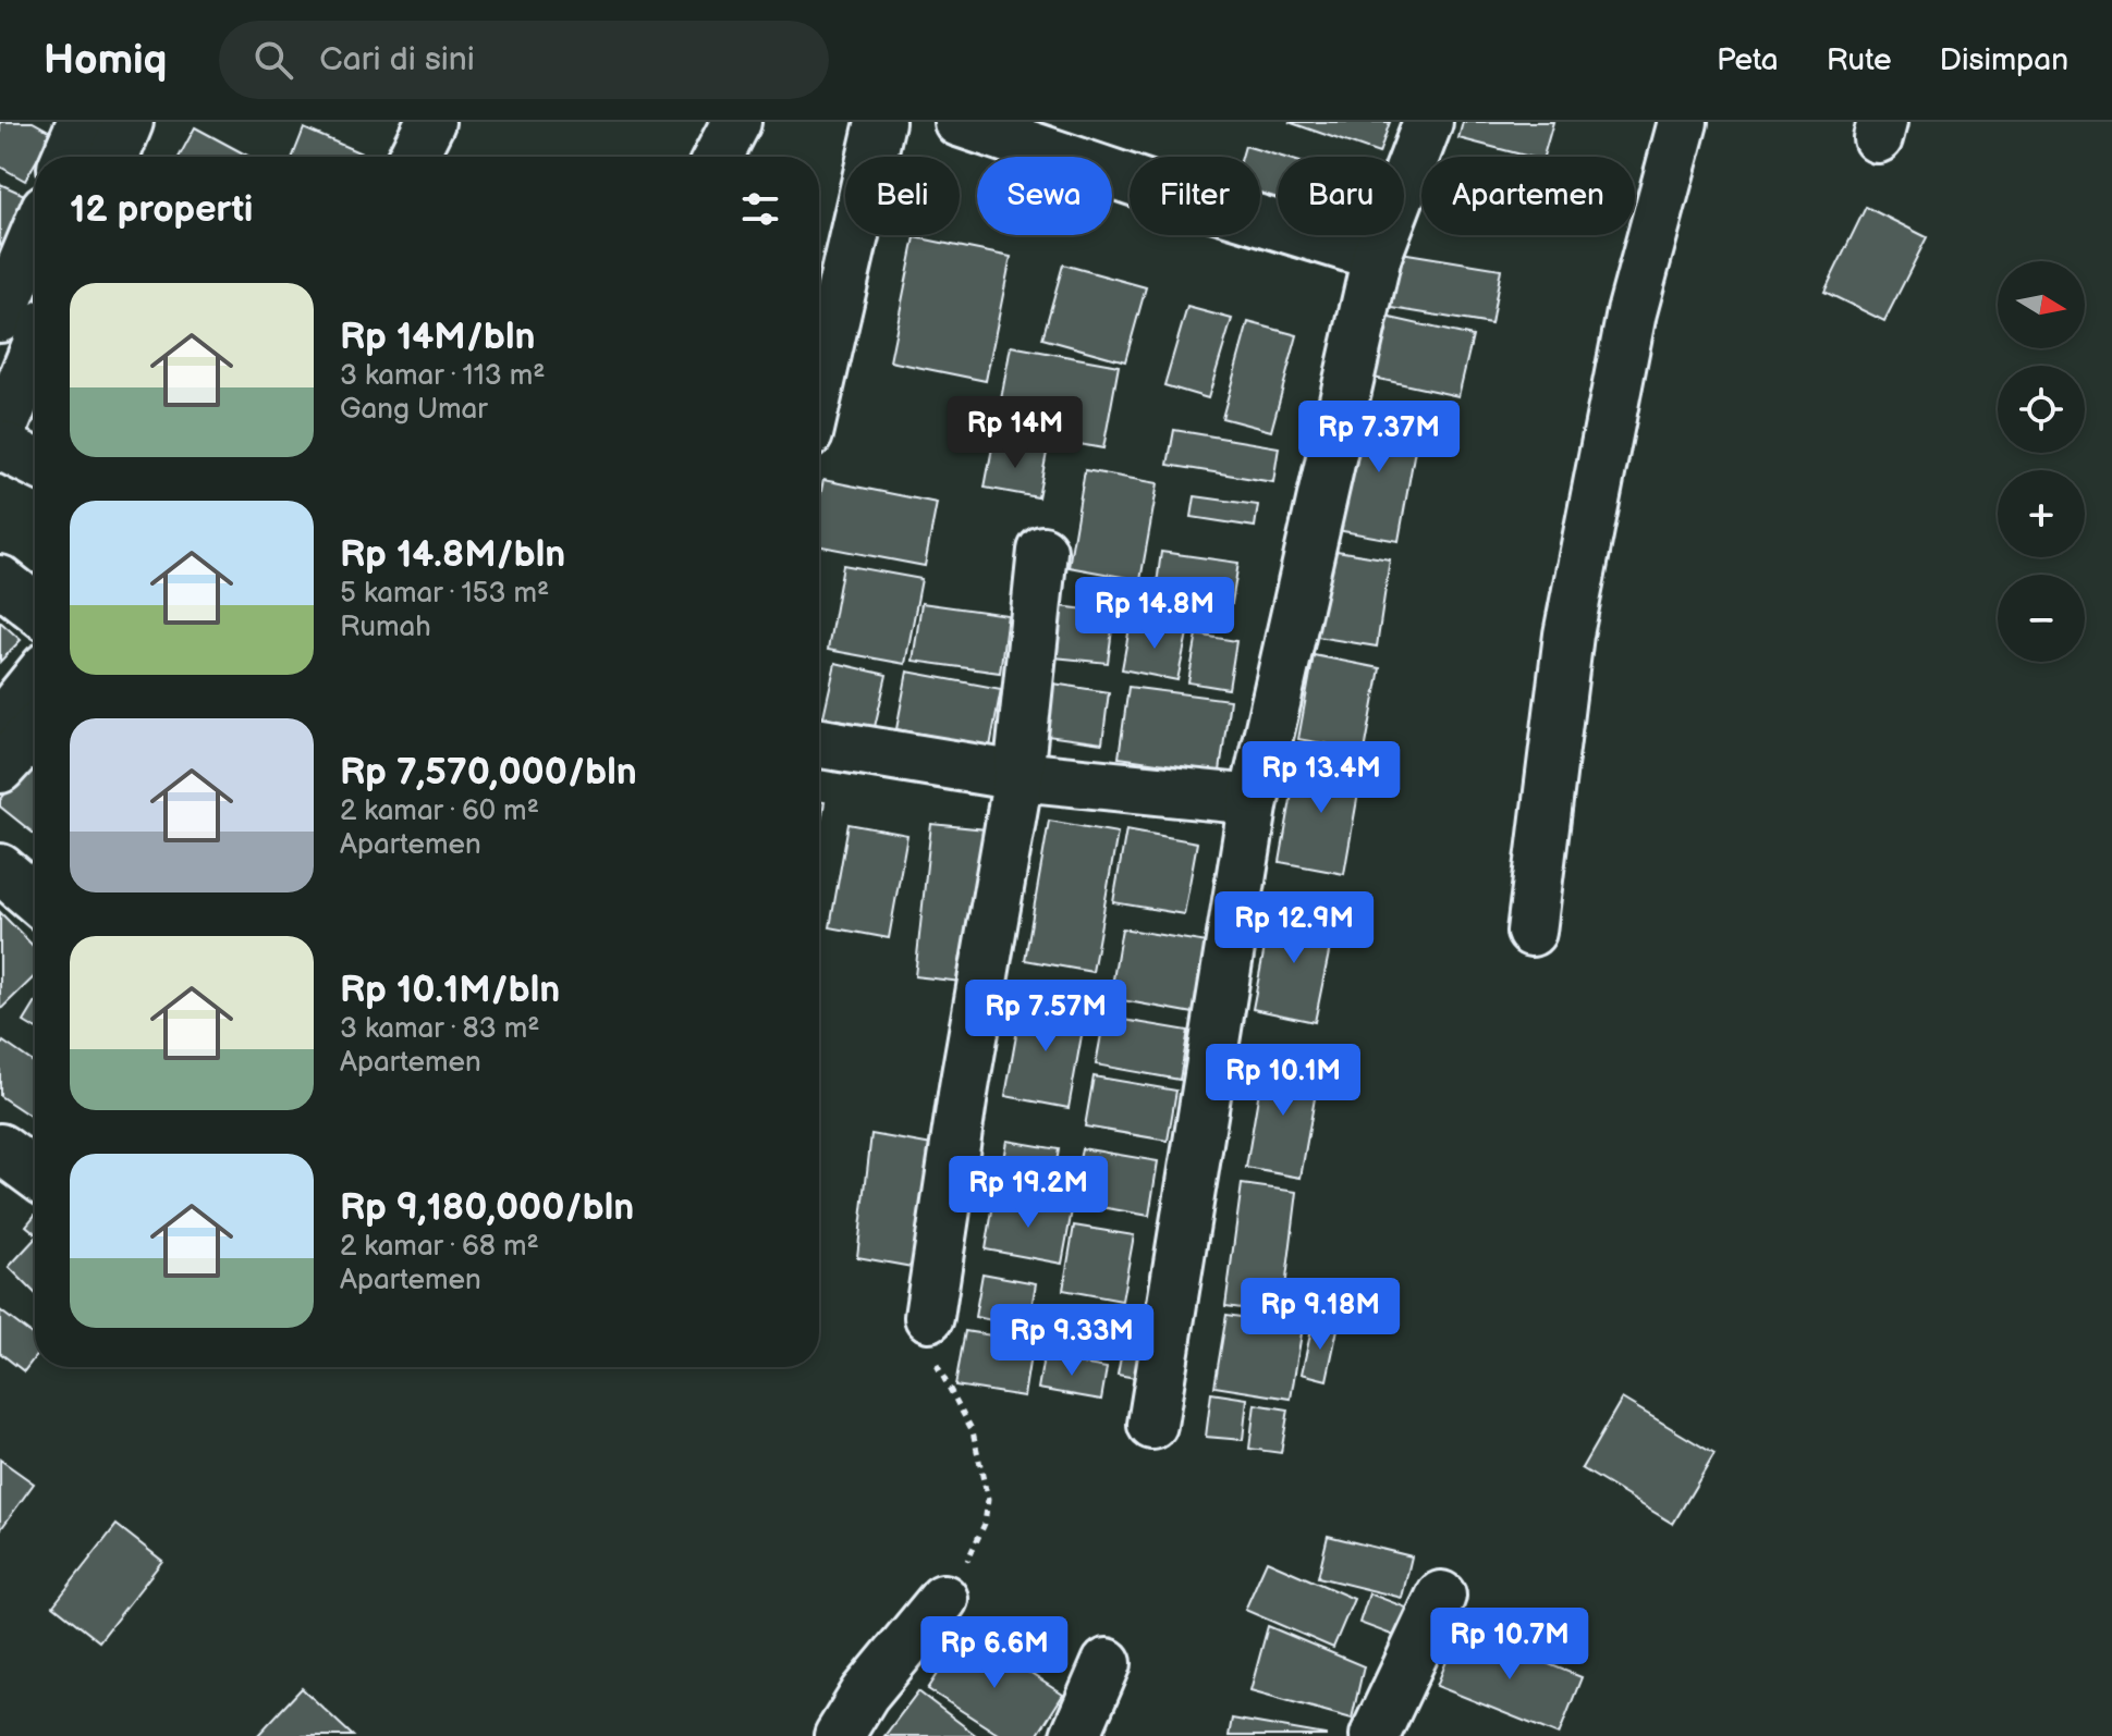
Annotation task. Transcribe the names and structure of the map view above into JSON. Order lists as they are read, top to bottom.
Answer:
{
  "north": "right",
  "page": {
    "header": "Homiq",
    "search": "Cari di sini",
    "nav": ["Peta", "Rute", "Disimpan"],
    "chip": [
      "Beli",
      "Sewa",
      "Filter",
      "Baru",
      "Apartemen"
    ],
    "heading": "12 properti",
    "map_buttons": ["+", "−"],
    "list": [
      {
        "name": "Rp 14M/bln",
        "note": "3 kamar · 113 m² · Gang Umar"
      },
      {
        "name": "Rp 14.8M/bln",
        "note": "5 kamar · 153 m² · Rumah"
      },
      {
        "name": "Rp 7,570,000/bln",
        "note": "2 kamar · 60 m² · Apartemen"
      },
      {
        "name": "Rp 10.1M/bln",
        "note": "3 kamar · 83 m² · Apartemen"
      },
      {
        "name": "Rp 9,180,000/bln",
        "note": "2 kamar · 68 m² · Apartemen"
      }
    ],
    "price": [
      "Rp 14M",
      "Rp 7.37M",
      "Rp 14.8M",
      "Rp 13.4M",
      "Rp 12.9M",
      "Rp 7.57M",
      "Rp 10.1M",
      "Rp 19.2M",
      "Rp 9.18M",
      "Rp 9.33M",
      "Rp 10.7M",
      "Rp 6.6M"
    ]
  }
}
